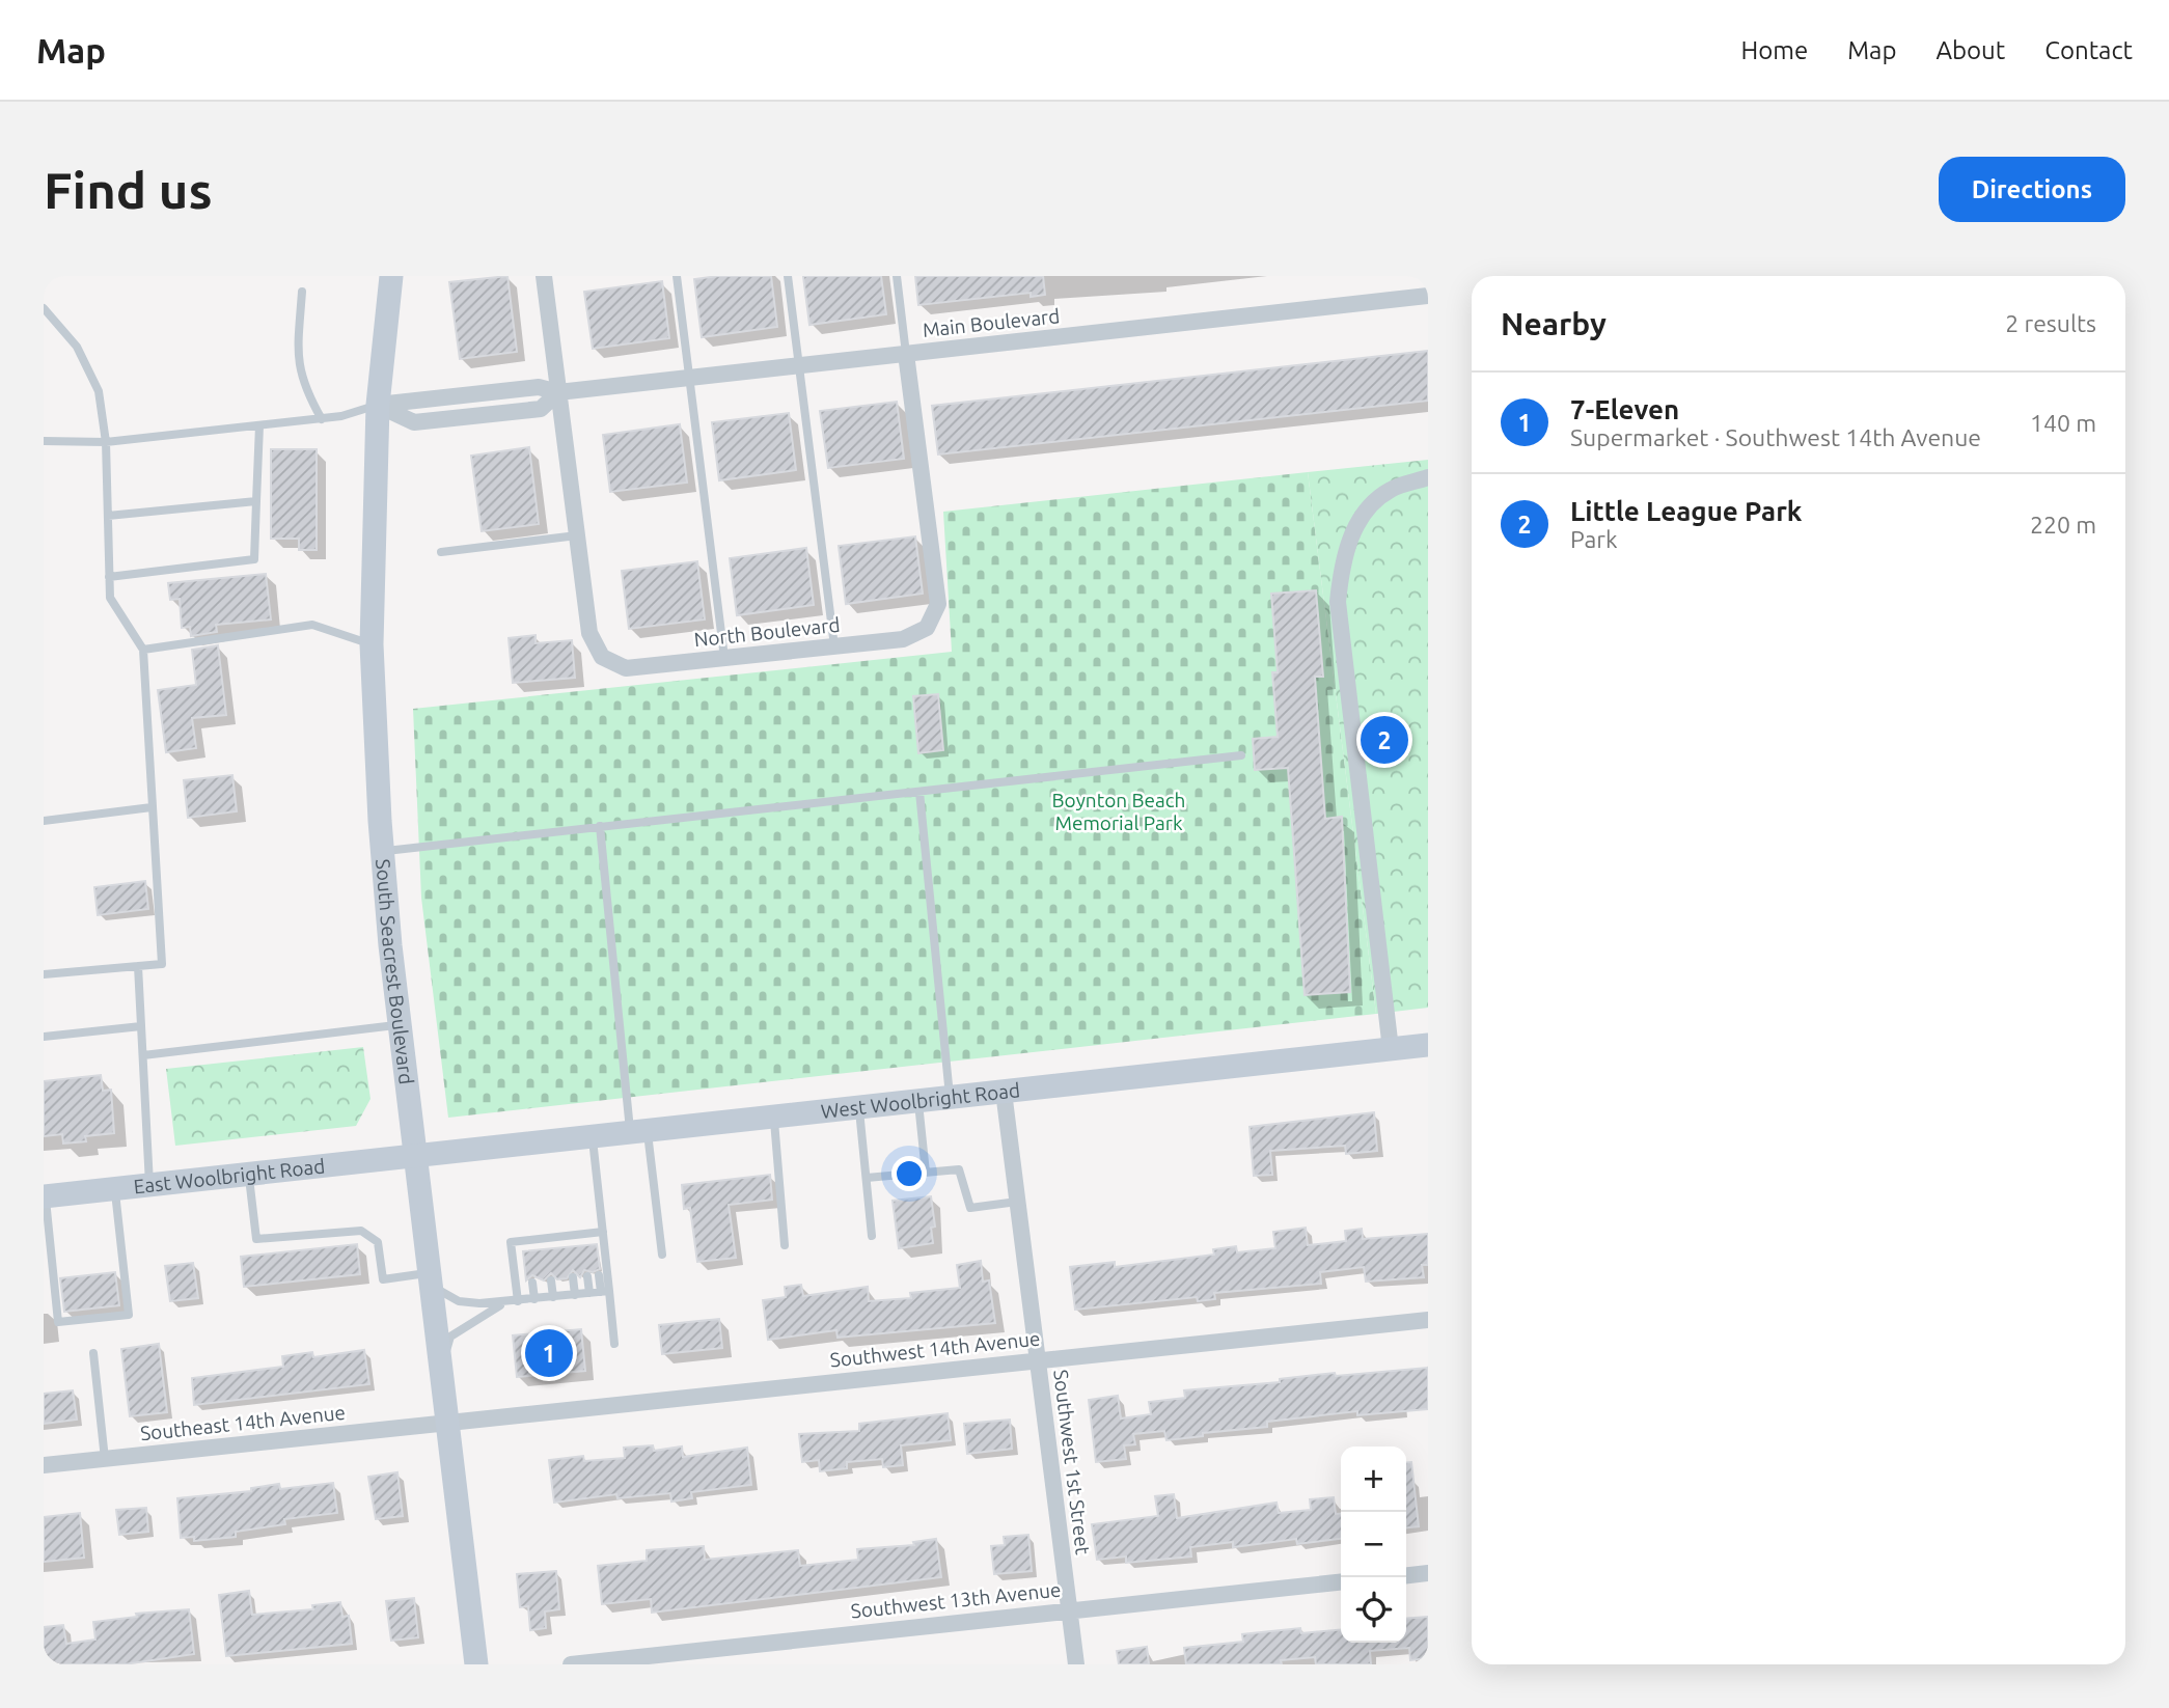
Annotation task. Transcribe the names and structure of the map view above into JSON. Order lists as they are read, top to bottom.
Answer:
{
  "streets": {
    "street": [
      "Main Boulevard",
      "North Boulevard",
      "South Seacrest Boulevard",
      "West Woolbright Road",
      "East Woolbright Road",
      "Southwest 14th Avenue",
      "Southeast 14th Avenue",
      "Southwest 1st Street",
      "Southwest 13th Avenue"
    ]
  },
  "crossings": [
    ["Main Boulevard", "North Boulevard"],
    ["Main Boulevard", "South Seacrest Boulevard"],
    ["South Seacrest Boulevard", "West Woolbright Road"],
    ["South Seacrest Boulevard", "East Woolbright Road"],
    ["South Seacrest Boulevard", "Southwest 14th Avenue"],
    ["South Seacrest Boulevard", "Southeast 14th Avenue"],
    ["West Woolbright Road", "East Woolbright Road"],
    ["West Woolbright Road", "Southwest 1st Street"],
    ["Southwest 14th Avenue", "Southeast 14th Avenue"],
    ["Southwest 14th Avenue", "Southwest 1st Street"],
    ["Southwest 1st Street", "Southwest 13th Avenue"]
  ],
  "parks": ["Boynton Beach Memorial Park"],
  "page": {
    "header": "Map",
    "nav": [
      "Home",
      "Map",
      "About",
      "Contact"
    ],
    "buttons": "Directions",
    "title": "Find us",
    "heading": ["Nearby", "2 results"],
    "list": [
      {
        "mark": "1",
        "name": "7-Eleven",
        "note": "Supermarket · Southwest 14th Avenue",
        "value": "140 m"
      },
      {
        "mark": "2",
        "name": "Little League Park",
        "note": "Park",
        "value": "220 m"
      }
    ],
    "pins": ["2", "1"],
    "map_buttons": ["+", "−"]
  }
}
